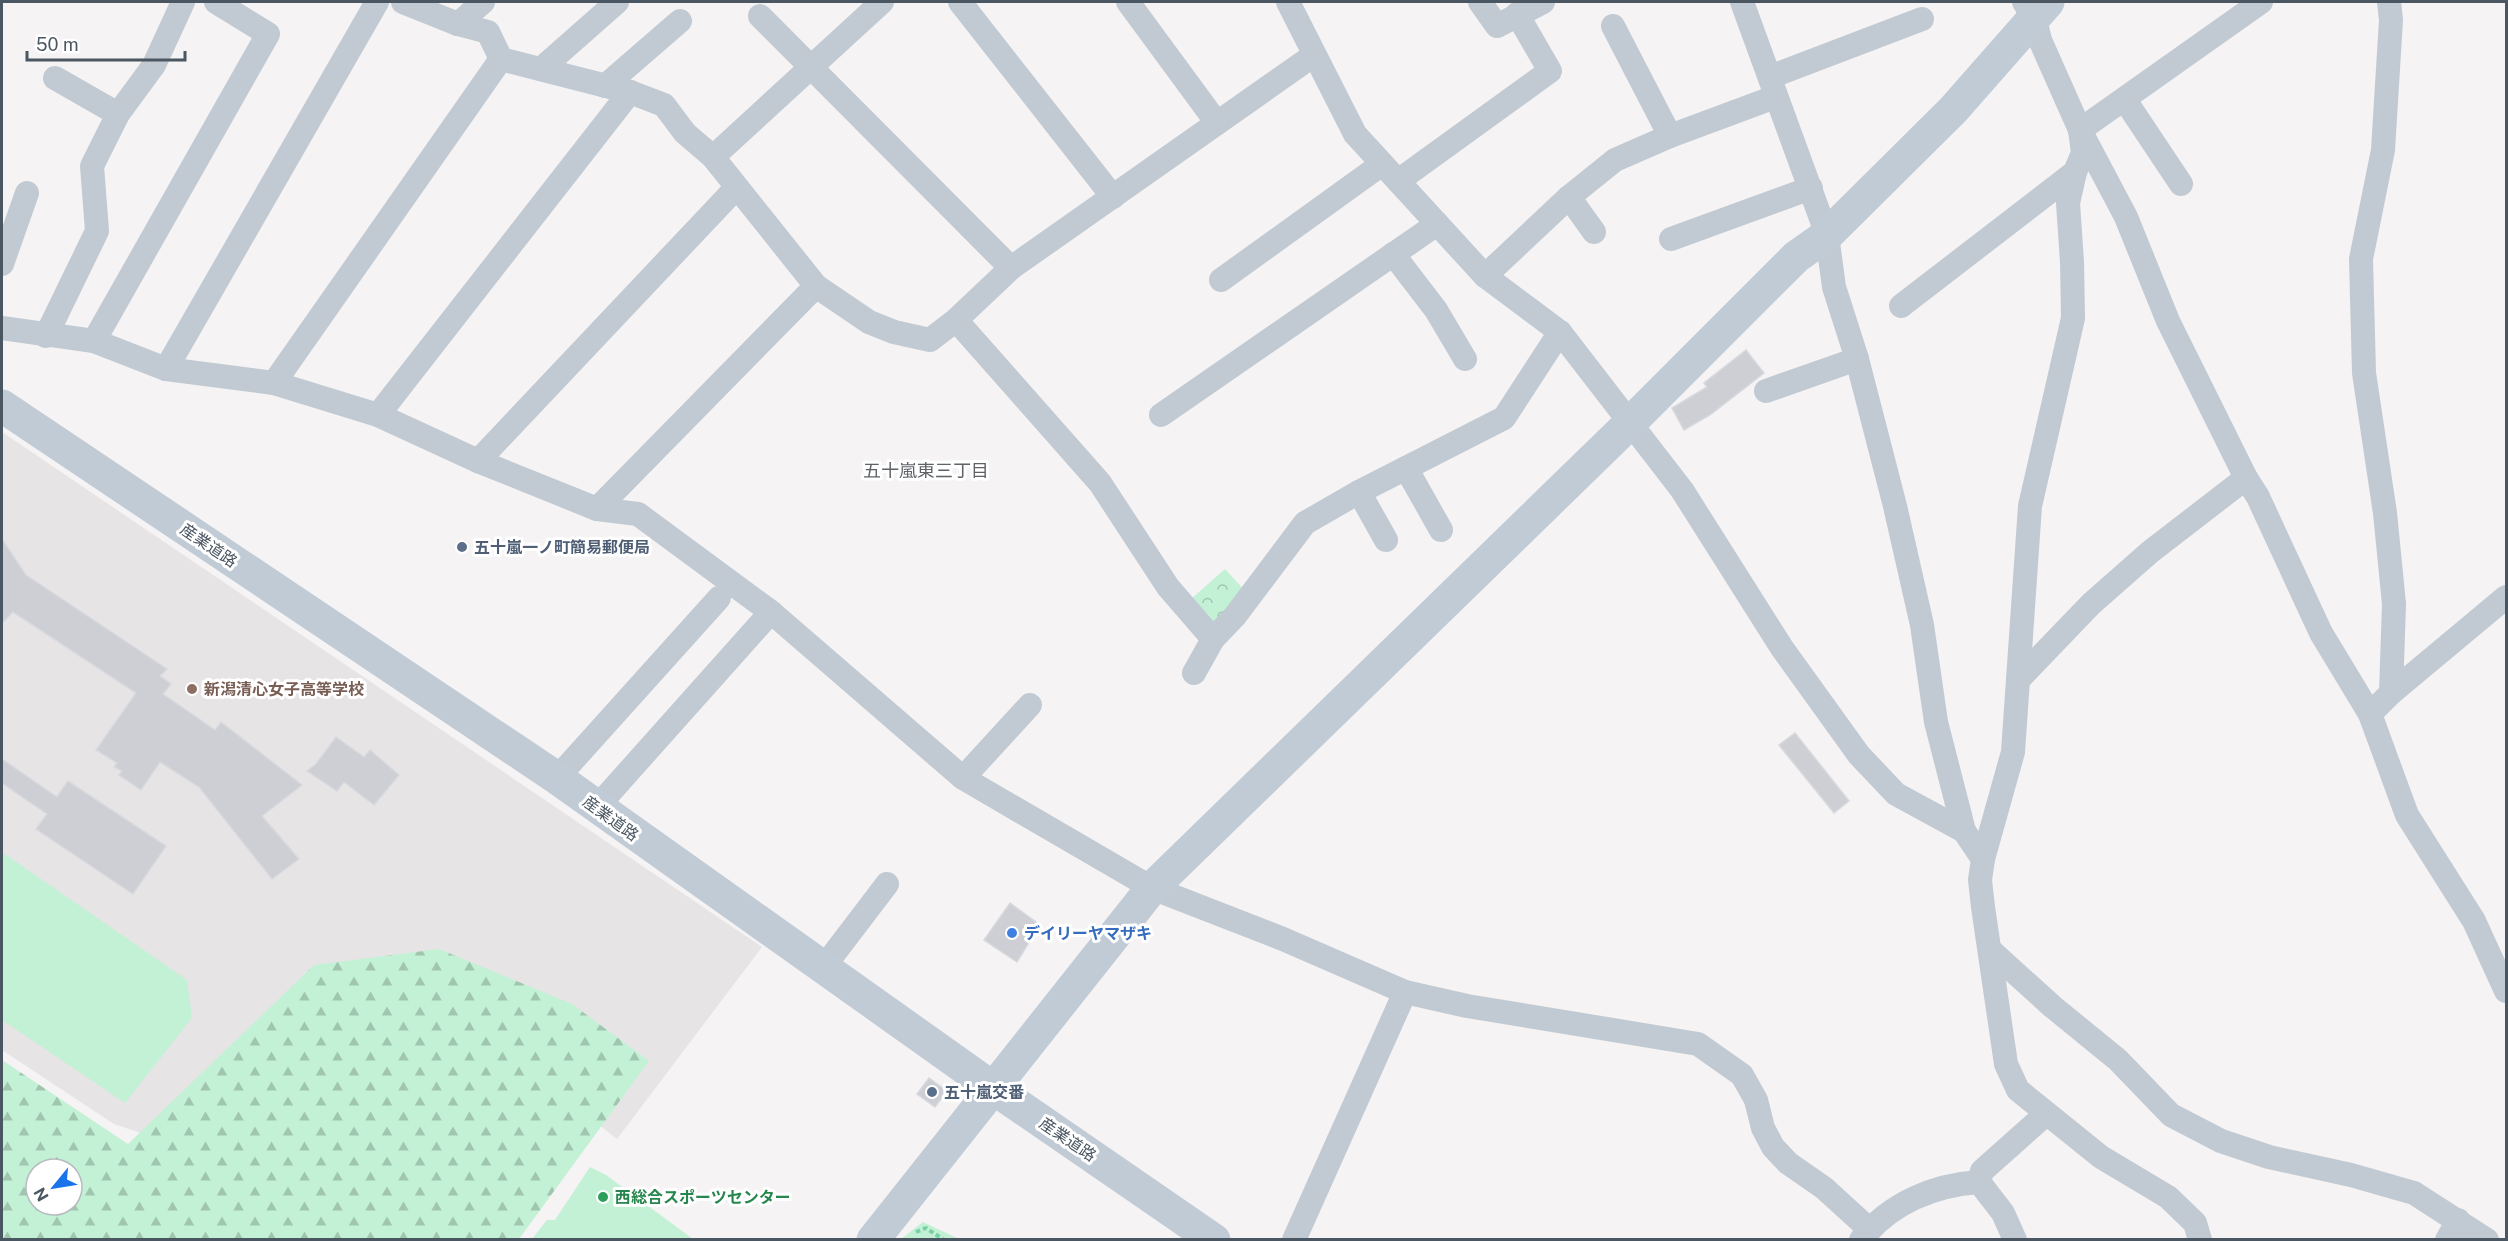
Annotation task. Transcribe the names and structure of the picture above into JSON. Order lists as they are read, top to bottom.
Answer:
{
  "streets": {
    "street": ["産業道路"]
  },
  "districts": ["五十嵐東三丁目"],
  "places": [
    "五十嵐一ノ町簡易郵便局",
    "新潟清心女子高等学校",
    "デイリーヤマザキ",
    "五十嵐交番",
    "西総合スポーツセンター"
  ],
  "scale_bar": "50 m",
  "north": "bottom left"
}
